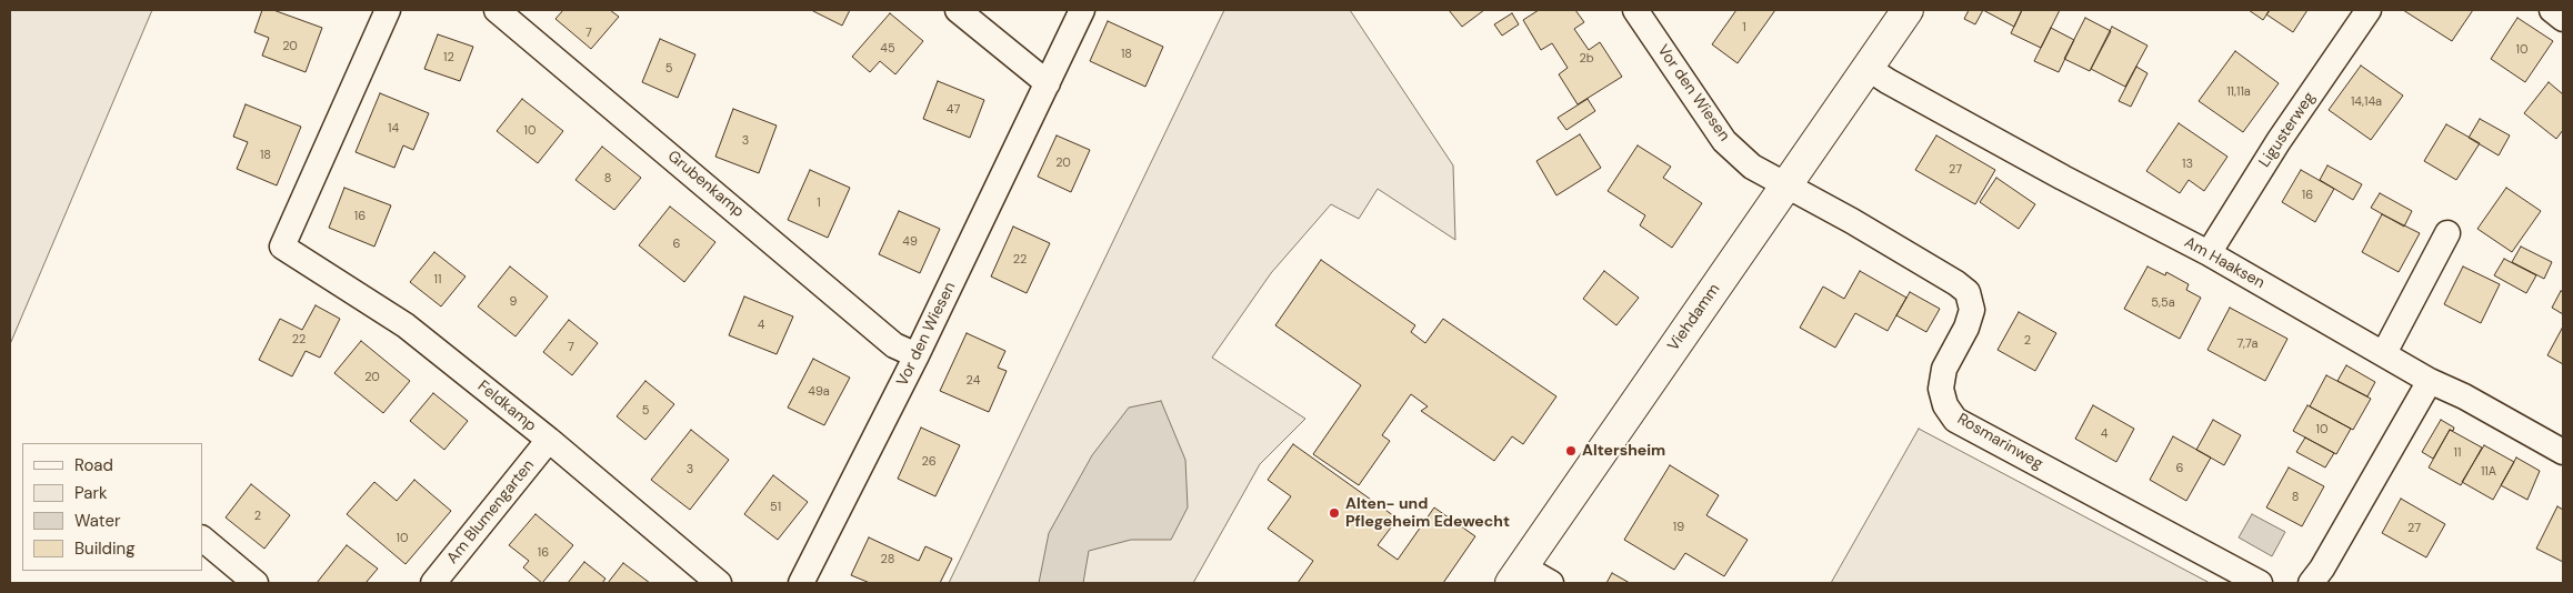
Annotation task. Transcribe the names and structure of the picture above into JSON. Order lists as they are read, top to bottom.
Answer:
{
  "streets": {
    "main road": ["Viehdamm"],
    "street": [
      "Vor den Wiesen",
      "Ligusterweg",
      "Grubenkamp",
      "Am Haaksen",
      "Feldkamp",
      "Rosmarinweg",
      "Am Blumengarten"
    ]
  },
  "crossings": [
    ["Vor den Wiesen", "Grubenkamp"],
    ["Vor den Wiesen", "Viehdamm"],
    ["Vor den Wiesen", "Rosmarinweg"],
    ["Ligusterweg", "Am Haaksen"],
    ["Am Haaksen", "Viehdamm"],
    ["Viehdamm", "Rosmarinweg"],
    ["Feldkamp", "Am Blumengarten"]
  ],
  "places": ["Altersheim", "Alten- und Pflegeheim Edewecht"],
  "house_numbers": [
    "1",
    "7",
    "20",
    "45",
    "10",
    "18",
    "12",
    "2b",
    "5",
    "11,11a",
    "14,14a",
    "47",
    "14",
    "10",
    "3",
    "18",
    "20",
    "13",
    "27",
    "8",
    "16",
    "1",
    "16",
    "49",
    "6",
    "22",
    "11",
    "9",
    "5,5a",
    "4",
    "22",
    "2",
    "7,7a",
    "7",
    "20",
    "24",
    "49a",
    "5",
    "10",
    "4",
    "11",
    "26",
    "6",
    "3",
    "11A",
    "8",
    "51",
    "2",
    "19",
    "27",
    "10",
    "16",
    "28"
  ],
  "legend": [
    "Road",
    "Park",
    "Water",
    "Building"
  ]
}
